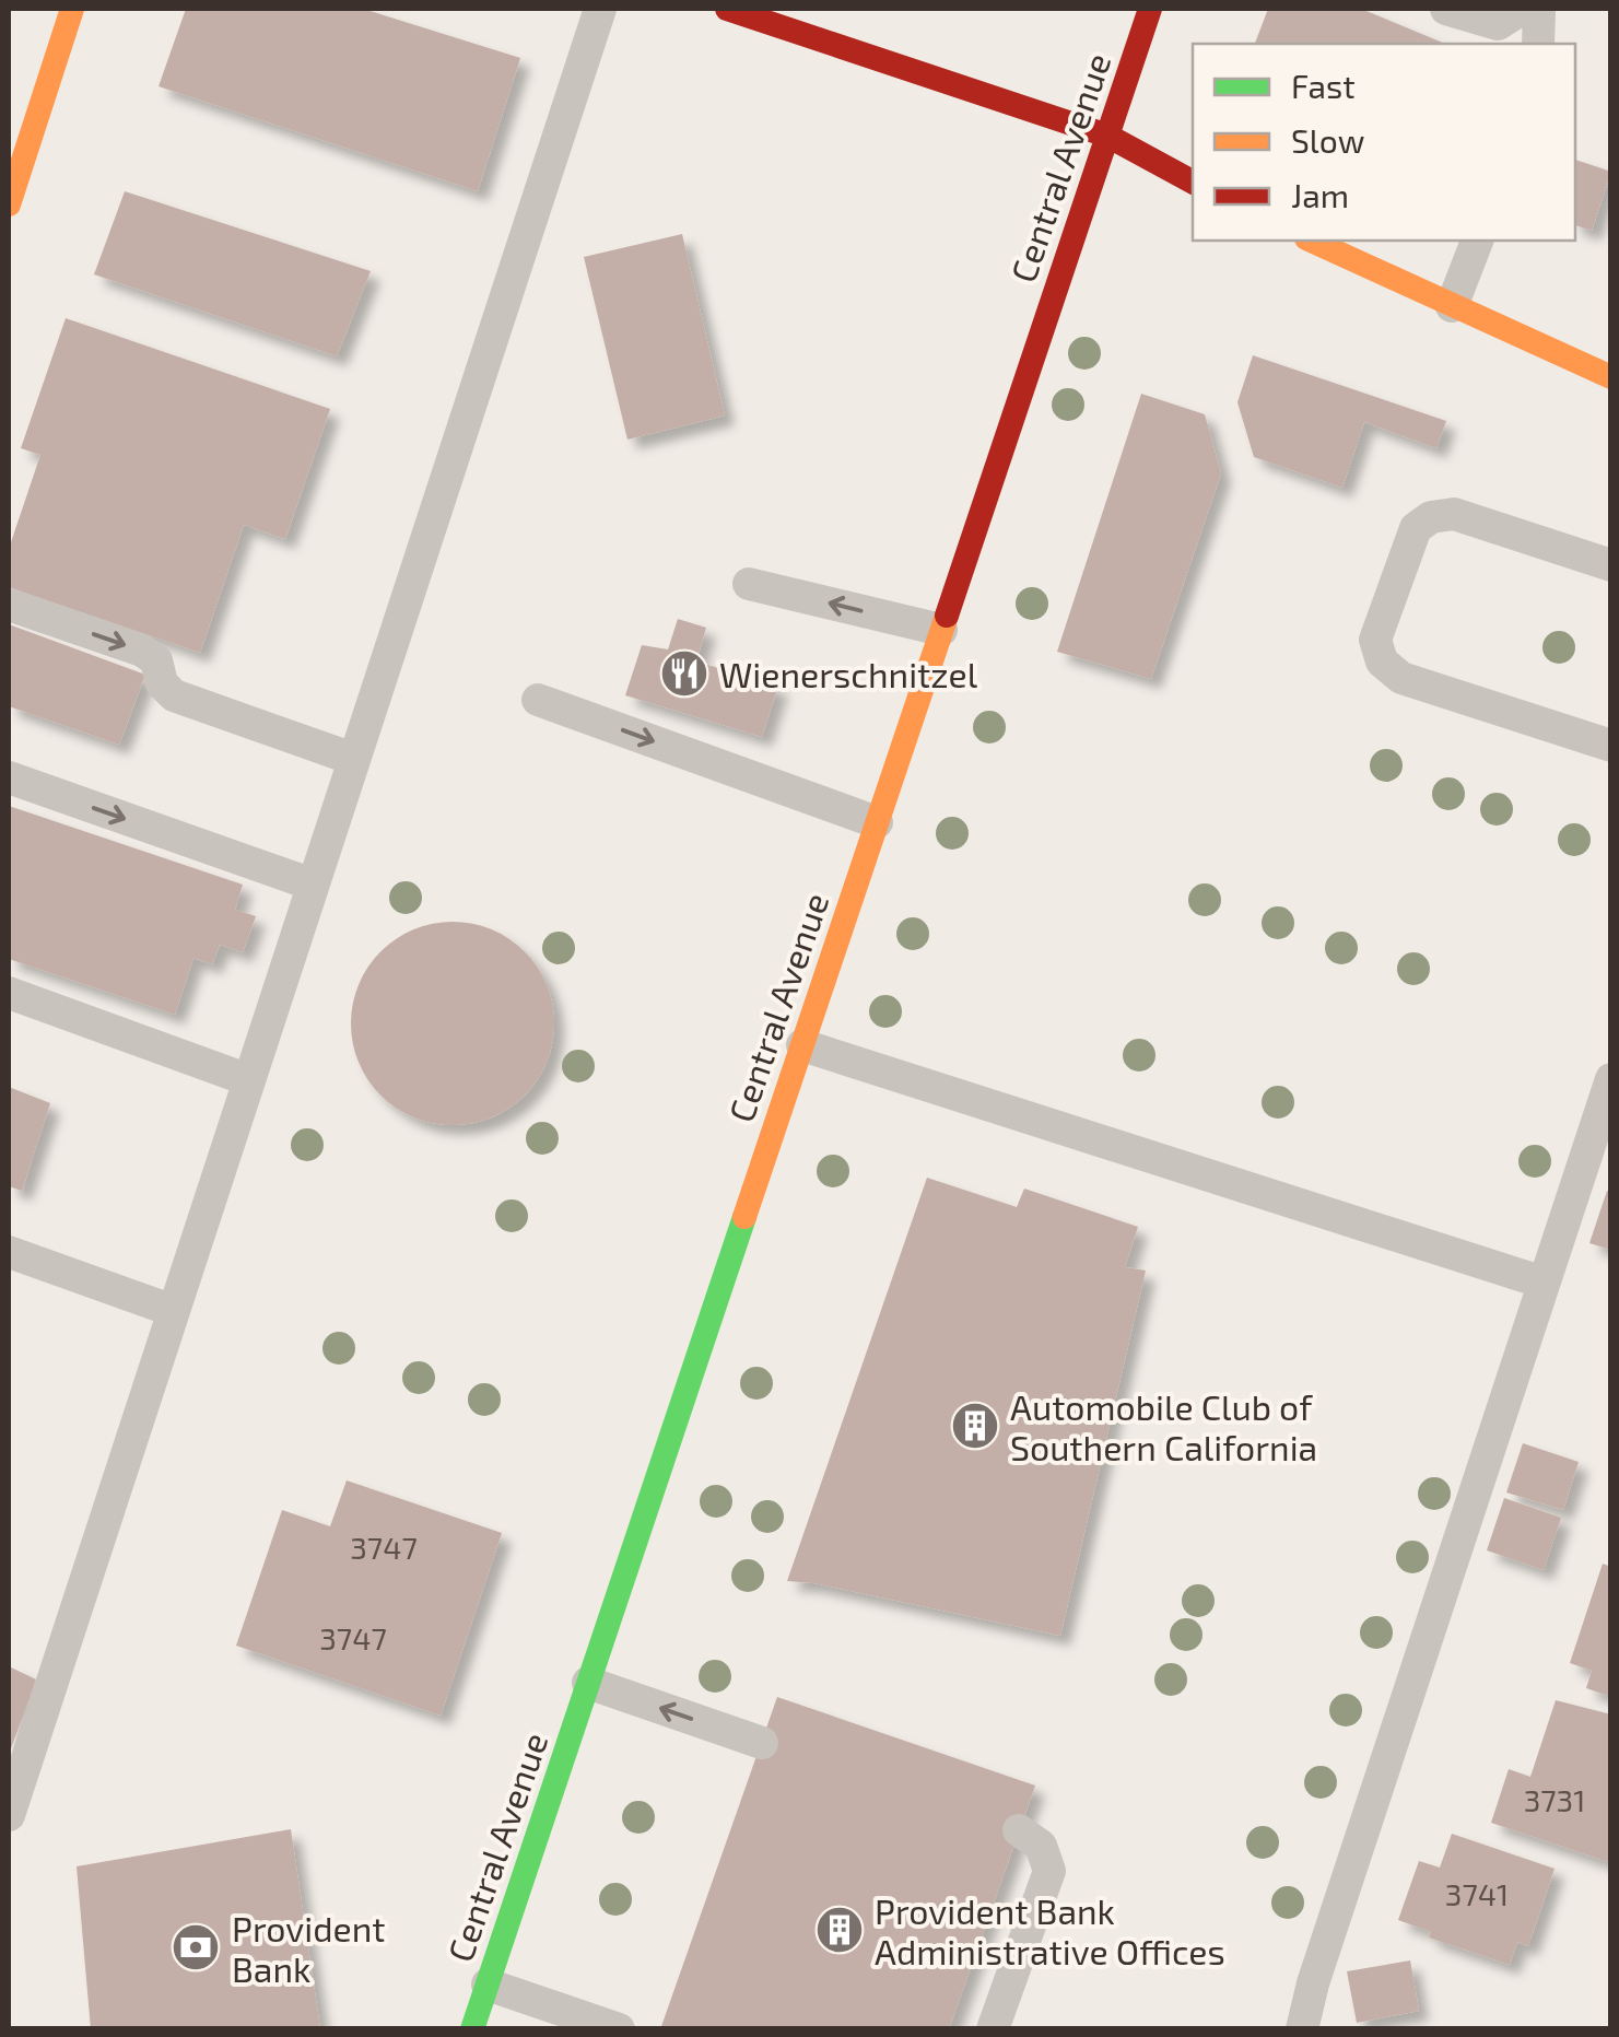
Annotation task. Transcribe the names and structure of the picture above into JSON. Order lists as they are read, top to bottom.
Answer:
{
  "streets": {
    "main road": ["Central Avenue"]
  },
  "places": {
    "restaurant": ["Wienerschnitzel"],
    "building": ["Automobile Club of Southern California", "Provident Bank Administrative Offices"],
    "bank": ["Provident Bank"]
  },
  "house_numbers": [
    "3747",
    "3747",
    "3731",
    "3741"
  ],
  "legend": ["Fast", "Slow", "Jam"]
}
